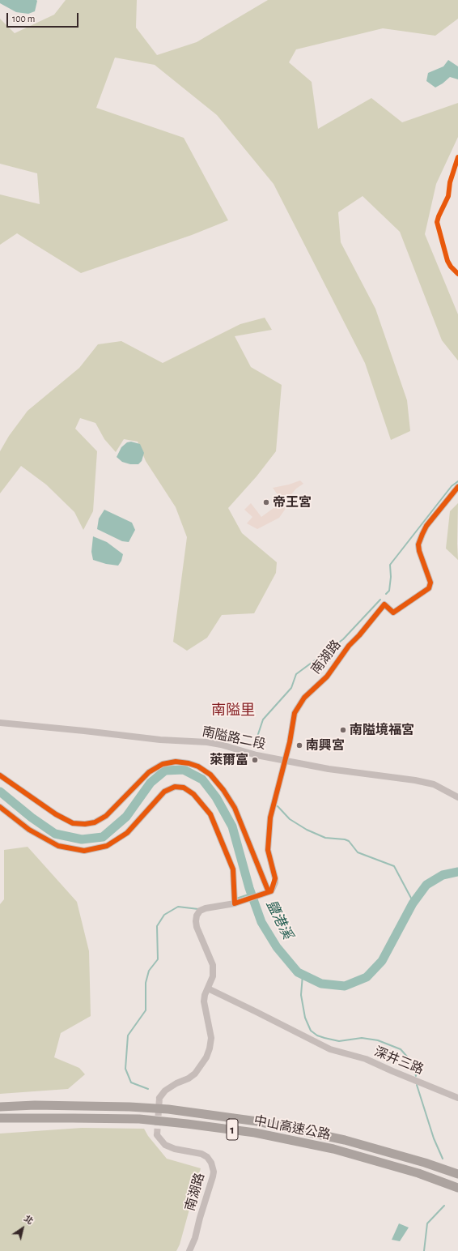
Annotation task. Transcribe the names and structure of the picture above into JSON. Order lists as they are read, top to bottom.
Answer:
{
  "streets": {
    "highway": ["中山高速公路", "1"],
    "street": ["南湖路", "南隘路二段", "深井三路"]
  },
  "crossings": [
    ["南湖路", "南隘路二段"]
  ],
  "districts": ["南隘里"],
  "water": ["鹽港溪"],
  "places": [
    "帝王宮",
    "南隘境福宮",
    "南興宮",
    "萊爾富"
  ],
  "scale_bar": "100 m",
  "north": "top right"
}
